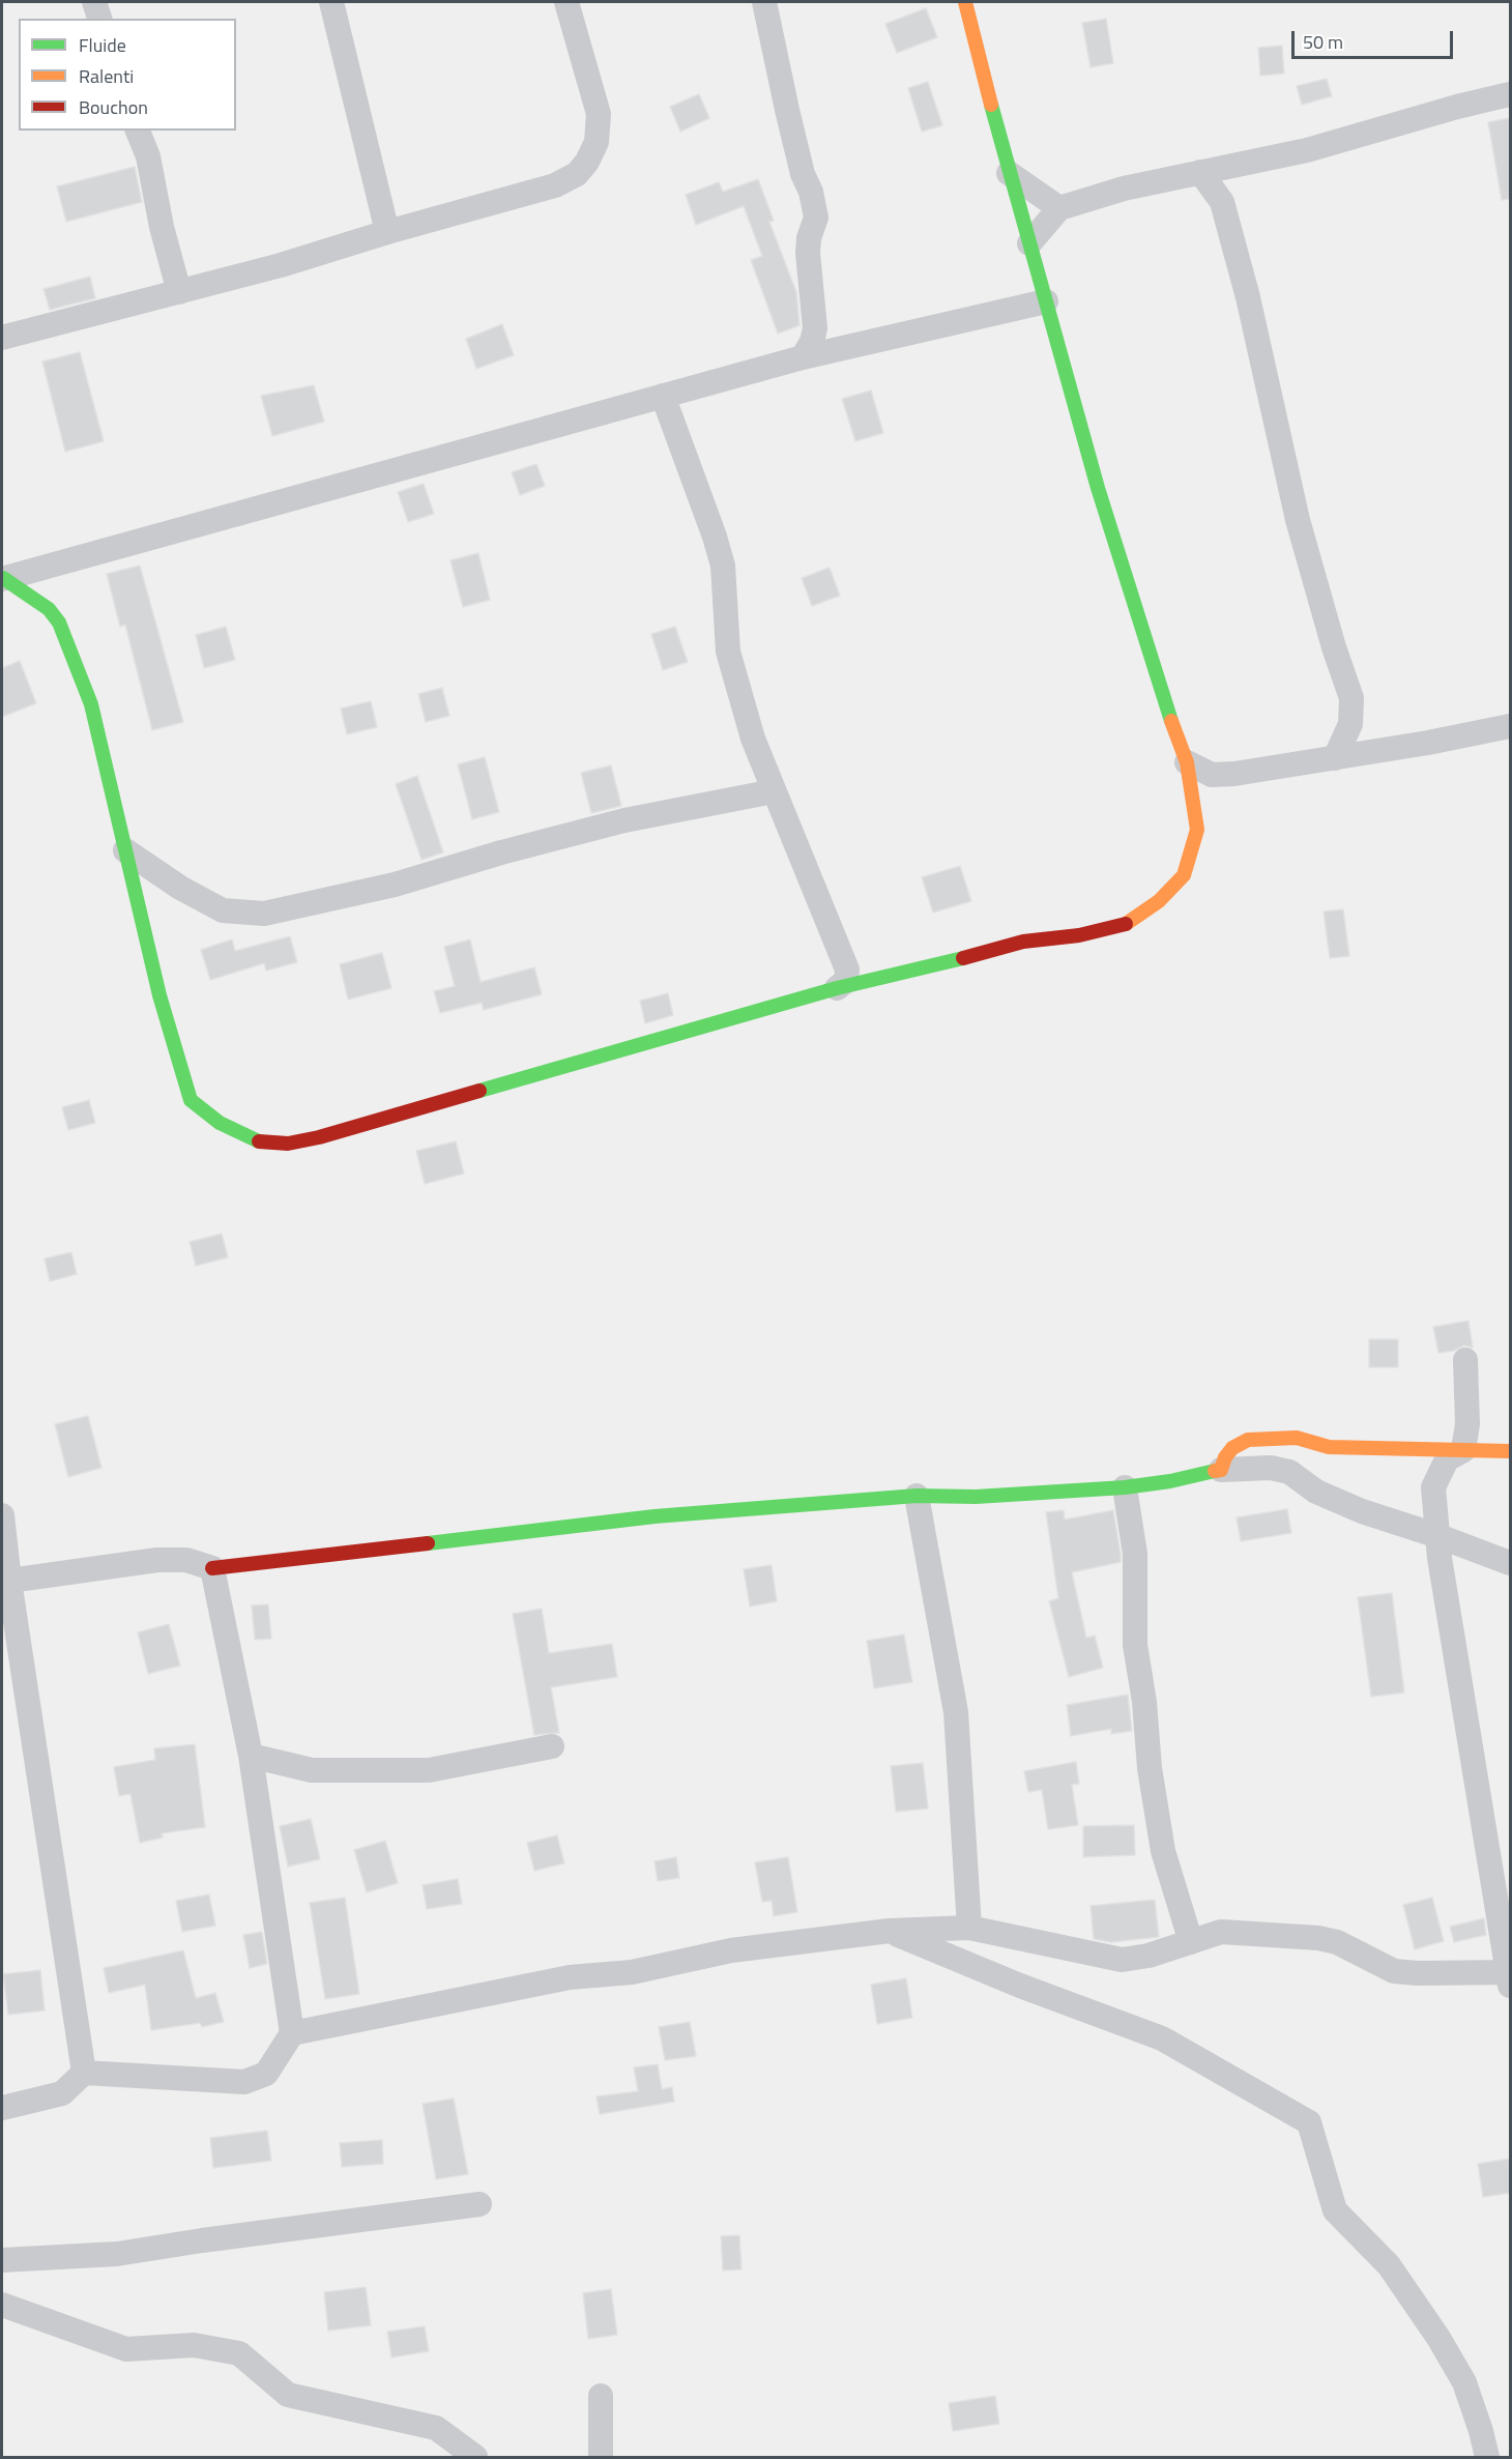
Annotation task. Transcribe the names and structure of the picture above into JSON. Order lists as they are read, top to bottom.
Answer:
{
  "legend": ["Fluide", "Ralenti", "Bouchon"],
  "scale_bar": "50 m"
}
